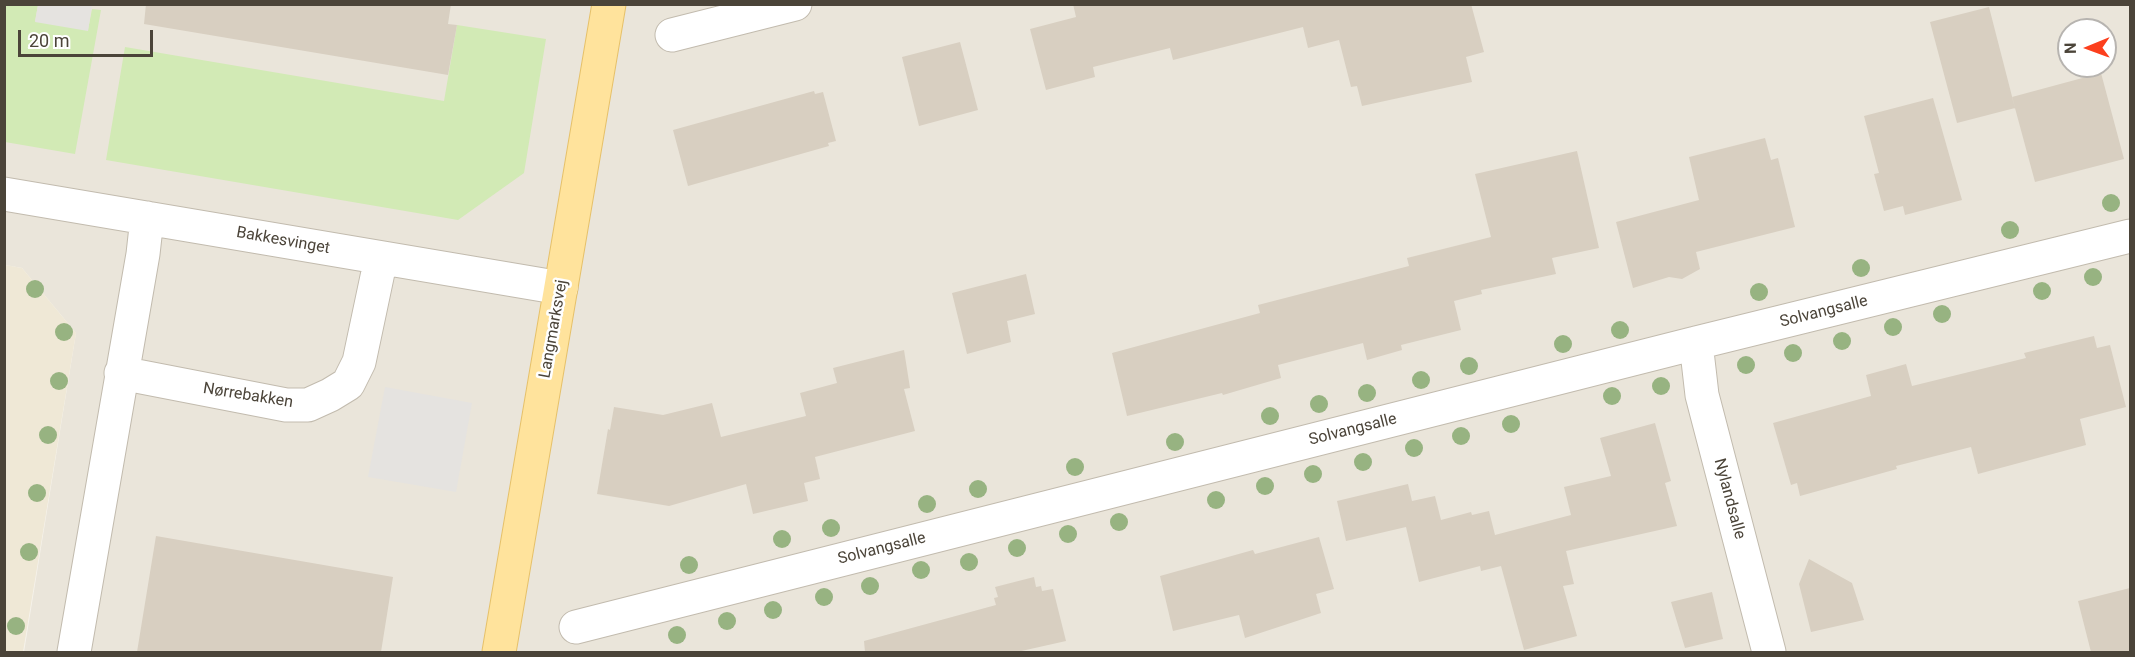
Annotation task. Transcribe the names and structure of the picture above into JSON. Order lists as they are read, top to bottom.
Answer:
{
  "streets": {
    "main road": ["Langmarksvej"],
    "street": [
      "Bakkesvinget",
      "Solvangsalle",
      "Nørrebakken",
      "Nylandsalle"
    ]
  },
  "crossings": [
    ["Bakkesvinget", "Langmarksvej"],
    ["Bakkesvinget", "Nørrebakken"],
    ["Solvangsalle", "Nylandsalle"]
  ],
  "scale_bar": "20 m",
  "north": "left"
}
